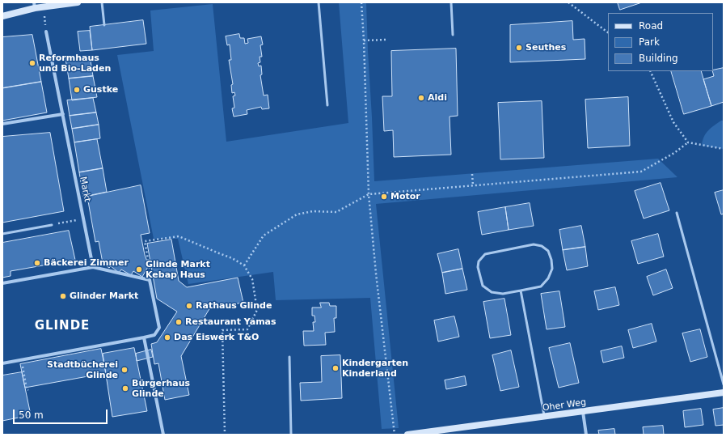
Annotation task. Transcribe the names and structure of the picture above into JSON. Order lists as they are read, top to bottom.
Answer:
{
  "streets": {
    "street": ["Markt", "Oher Weg"]
  },
  "districts": ["GLINDE"],
  "places": [
    "Seuthes",
    "Reformhaus und Bio-Laden",
    "Gustke",
    "Aldi",
    "Motor",
    "Bäckerei Zimmer",
    "Glinde Markt Kebap Haus",
    "Glinder Markt",
    "Rathaus Glinde",
    "Restaurant Yamas",
    "Das Eiswerk T&O",
    "Kindergarten Kinderland",
    "Stadtbücherei Glinde",
    "Bürgerhaus Glinde"
  ],
  "legend": ["Road", "Park", "Building"],
  "scale_bar": "50 m"
}
